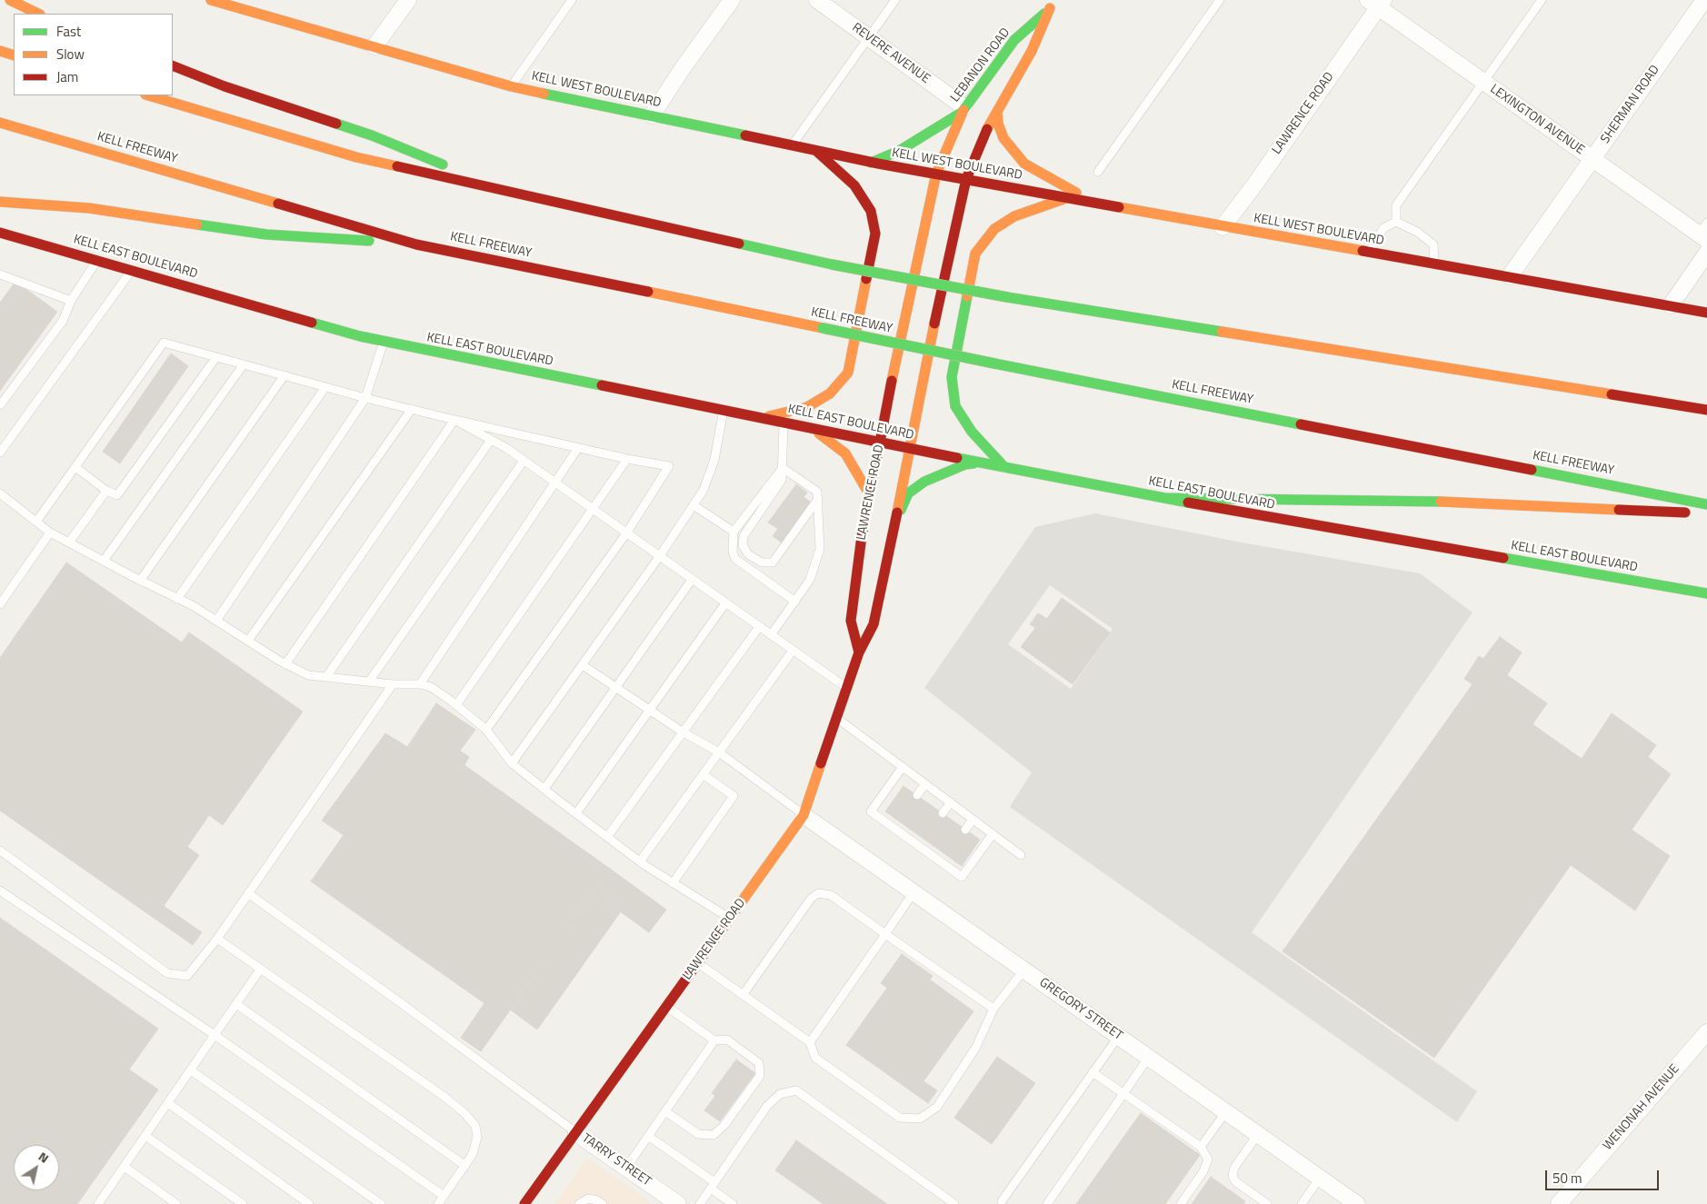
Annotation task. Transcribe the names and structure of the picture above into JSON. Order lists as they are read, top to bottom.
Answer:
{
  "streets": {
    "main road": [
      "LEBANON ROAD",
      "KELL WEST BOULEVARD",
      "LAWRENCE ROAD",
      "KELL FREEWAY",
      "KELL EAST BOULEVARD"
    ],
    "street": [
      "REVERE AVENUE",
      "SHERMAN ROAD",
      "LEXINGTON AVENUE",
      "GREGORY STREET",
      "WENONAH AVENUE",
      "TARRY STREET"
    ]
  },
  "crossings": [
    ["REVERE AVENUE", "LEBANON ROAD"],
    ["LEBANON ROAD", "KELL WEST BOULEVARD"],
    ["LEBANON ROAD", "LAWRENCE ROAD"],
    ["KELL WEST BOULEVARD", "SHERMAN ROAD"],
    ["KELL WEST BOULEVARD", "LAWRENCE ROAD"],
    ["SHERMAN ROAD", "LEXINGTON AVENUE"],
    ["LAWRENCE ROAD", "LEXINGTON AVENUE"],
    ["LAWRENCE ROAD", "KELL EAST BOULEVARD"],
    ["LAWRENCE ROAD", "GREGORY STREET"],
    ["LAWRENCE ROAD", "TARRY STREET"]
  ],
  "legend": ["Fast", "Slow", "Jam"],
  "scale_bar": "50 m",
  "north": "top right"
}
